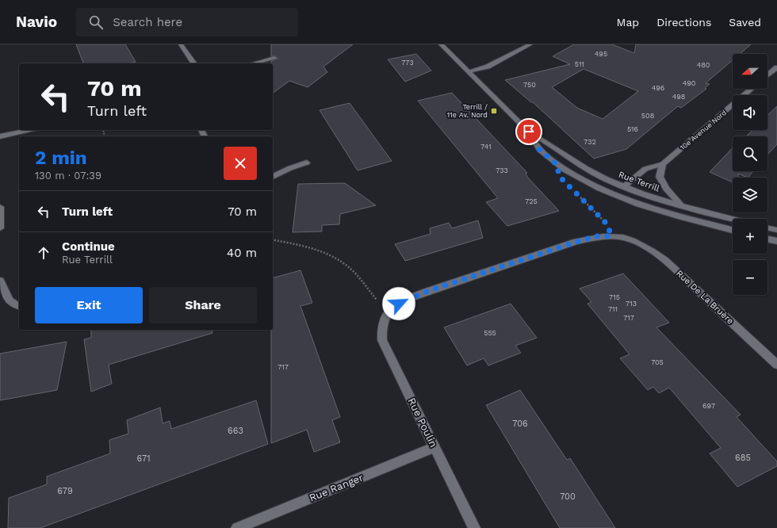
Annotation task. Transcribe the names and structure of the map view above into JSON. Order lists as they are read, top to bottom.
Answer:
{
  "streets": {
    "street": [
      "10e Avenue Nord",
      "Rue Terrill",
      "Rue De La Bruère",
      "Rue Poulin",
      "Rue Ranger"
    ]
  },
  "crossings": [
    ["10e Avenue Nord", "Rue Terrill"],
    ["Rue De La Bruère", "Rue Poulin"],
    ["Rue Poulin", "Rue Ranger"]
  ],
  "places": {
    "transit": ["Terrill / 11e Av. Nord"]
  },
  "house_numbers": [
    "495",
    "773",
    "511",
    "480",
    "490",
    "750",
    "496",
    "498",
    "508",
    "516",
    "732",
    "741",
    "733",
    "725",
    "715",
    "713",
    "711",
    "717",
    "555",
    "705",
    "717",
    "697",
    "706",
    "663",
    "685",
    "671",
    "679",
    "700"
  ],
  "north": "left",
  "page": {
    "header": "Navio",
    "search": "Search here",
    "nav": ["Map", "Directions", "Saved"],
    "map_buttons": ["+", "−"],
    "turn": ["70 m", "Turn left"],
    "heading": ["2 min", "130 m · 07:39"],
    "list": [
      {
        "name": "Turn left",
        "value": "70 m"
      },
      {
        "name": "Continue",
        "note": "Rue Terrill",
        "value": "40 m"
      }
    ],
    "buttons": ["Exit", "Share"]
  }
}
